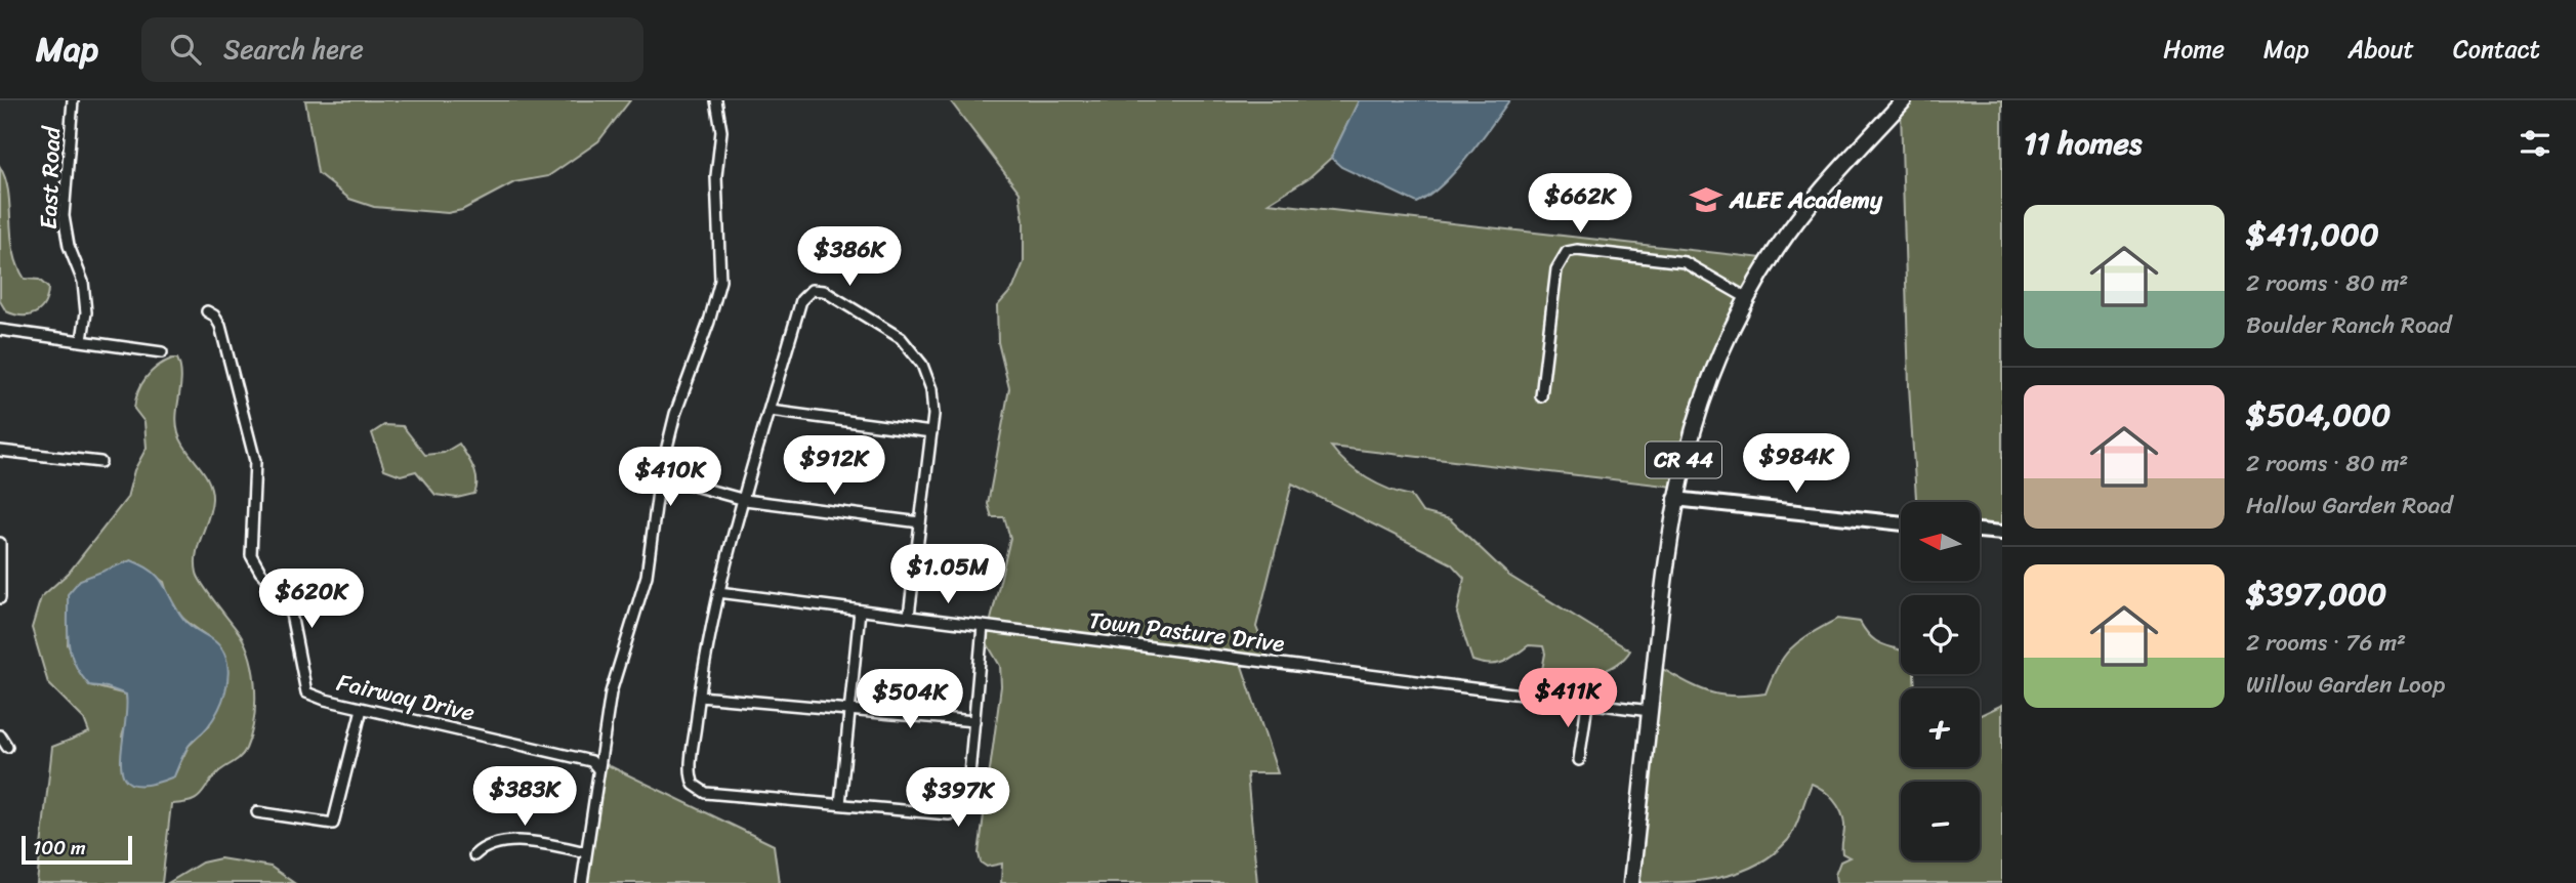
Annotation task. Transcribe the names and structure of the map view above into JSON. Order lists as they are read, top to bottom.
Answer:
{
  "streets": {
    "main road": ["CR 44"],
    "street": ["East Road", "Town Pasture Drive", "Fairway Drive"]
  },
  "crossings": [
    ["CR 44", "Town Pasture Drive"]
  ],
  "places": {
    "school or university": ["ALEE Academy"]
  },
  "scale_bar": "100 m",
  "north": "left",
  "page": {
    "header": "Map",
    "search": "Search here",
    "nav": [
      "Home",
      "Map",
      "About",
      "Contact"
    ],
    "heading": "11 homes",
    "price": [
      "$662K",
      "$386K",
      "$984K",
      "$912K",
      "$410K",
      "$1.05M",
      "$620K",
      "$411K",
      "$504K",
      "$383K",
      "$397K"
    ],
    "list": [
      {
        "name": "$411,000",
        "note": "2 rooms · 80 m² · Boulder Ranch Road"
      },
      {
        "name": "$504,000",
        "note": "2 rooms · 80 m² · Hallow Garden Road"
      },
      {
        "name": "$397,000",
        "note": "2 rooms · 76 m² · Willow Garden Loop"
      }
    ],
    "map_buttons": ["+", "−"],
    "scale": "100 m"
  }
}
